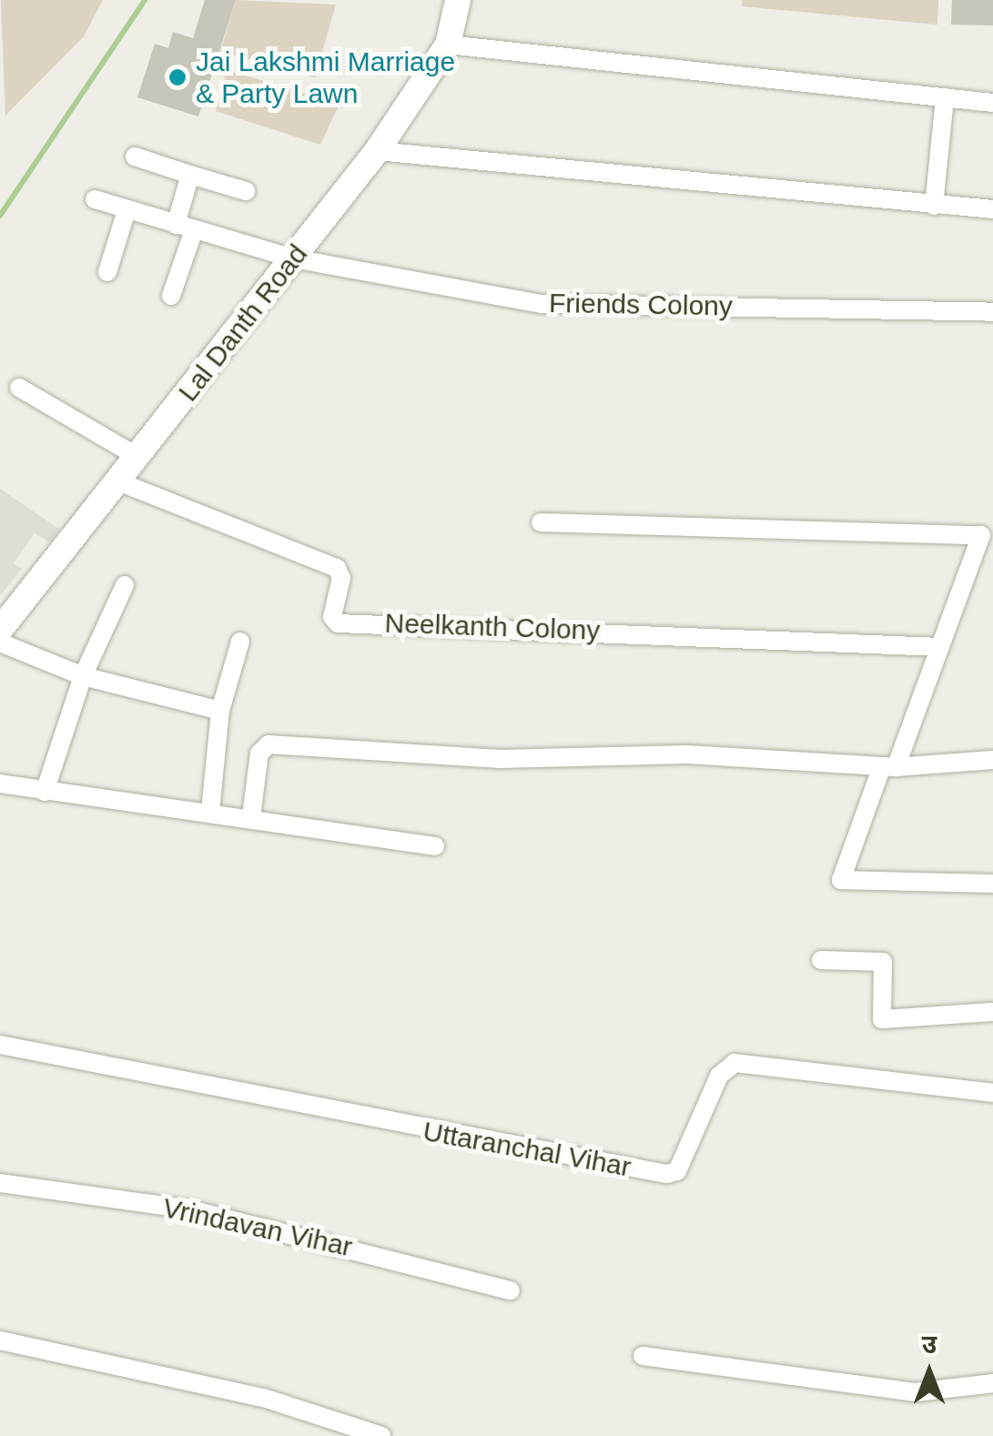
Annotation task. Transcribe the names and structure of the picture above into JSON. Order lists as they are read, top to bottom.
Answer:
{
  "streets": {
    "street": [
      "Friends Colony",
      "Lal Danth Road",
      "Neelkanth Colony",
      "Uttaranchal Vihar",
      "Vrindavan Vihar"
    ]
  },
  "crossings": [
    ["Friends Colony", "Lal Danth Road"],
    ["Lal Danth Road", "Neelkanth Colony"]
  ],
  "places": ["Jai Lakshmi Marriage & Party Lawn"],
  "north": "top"
}
